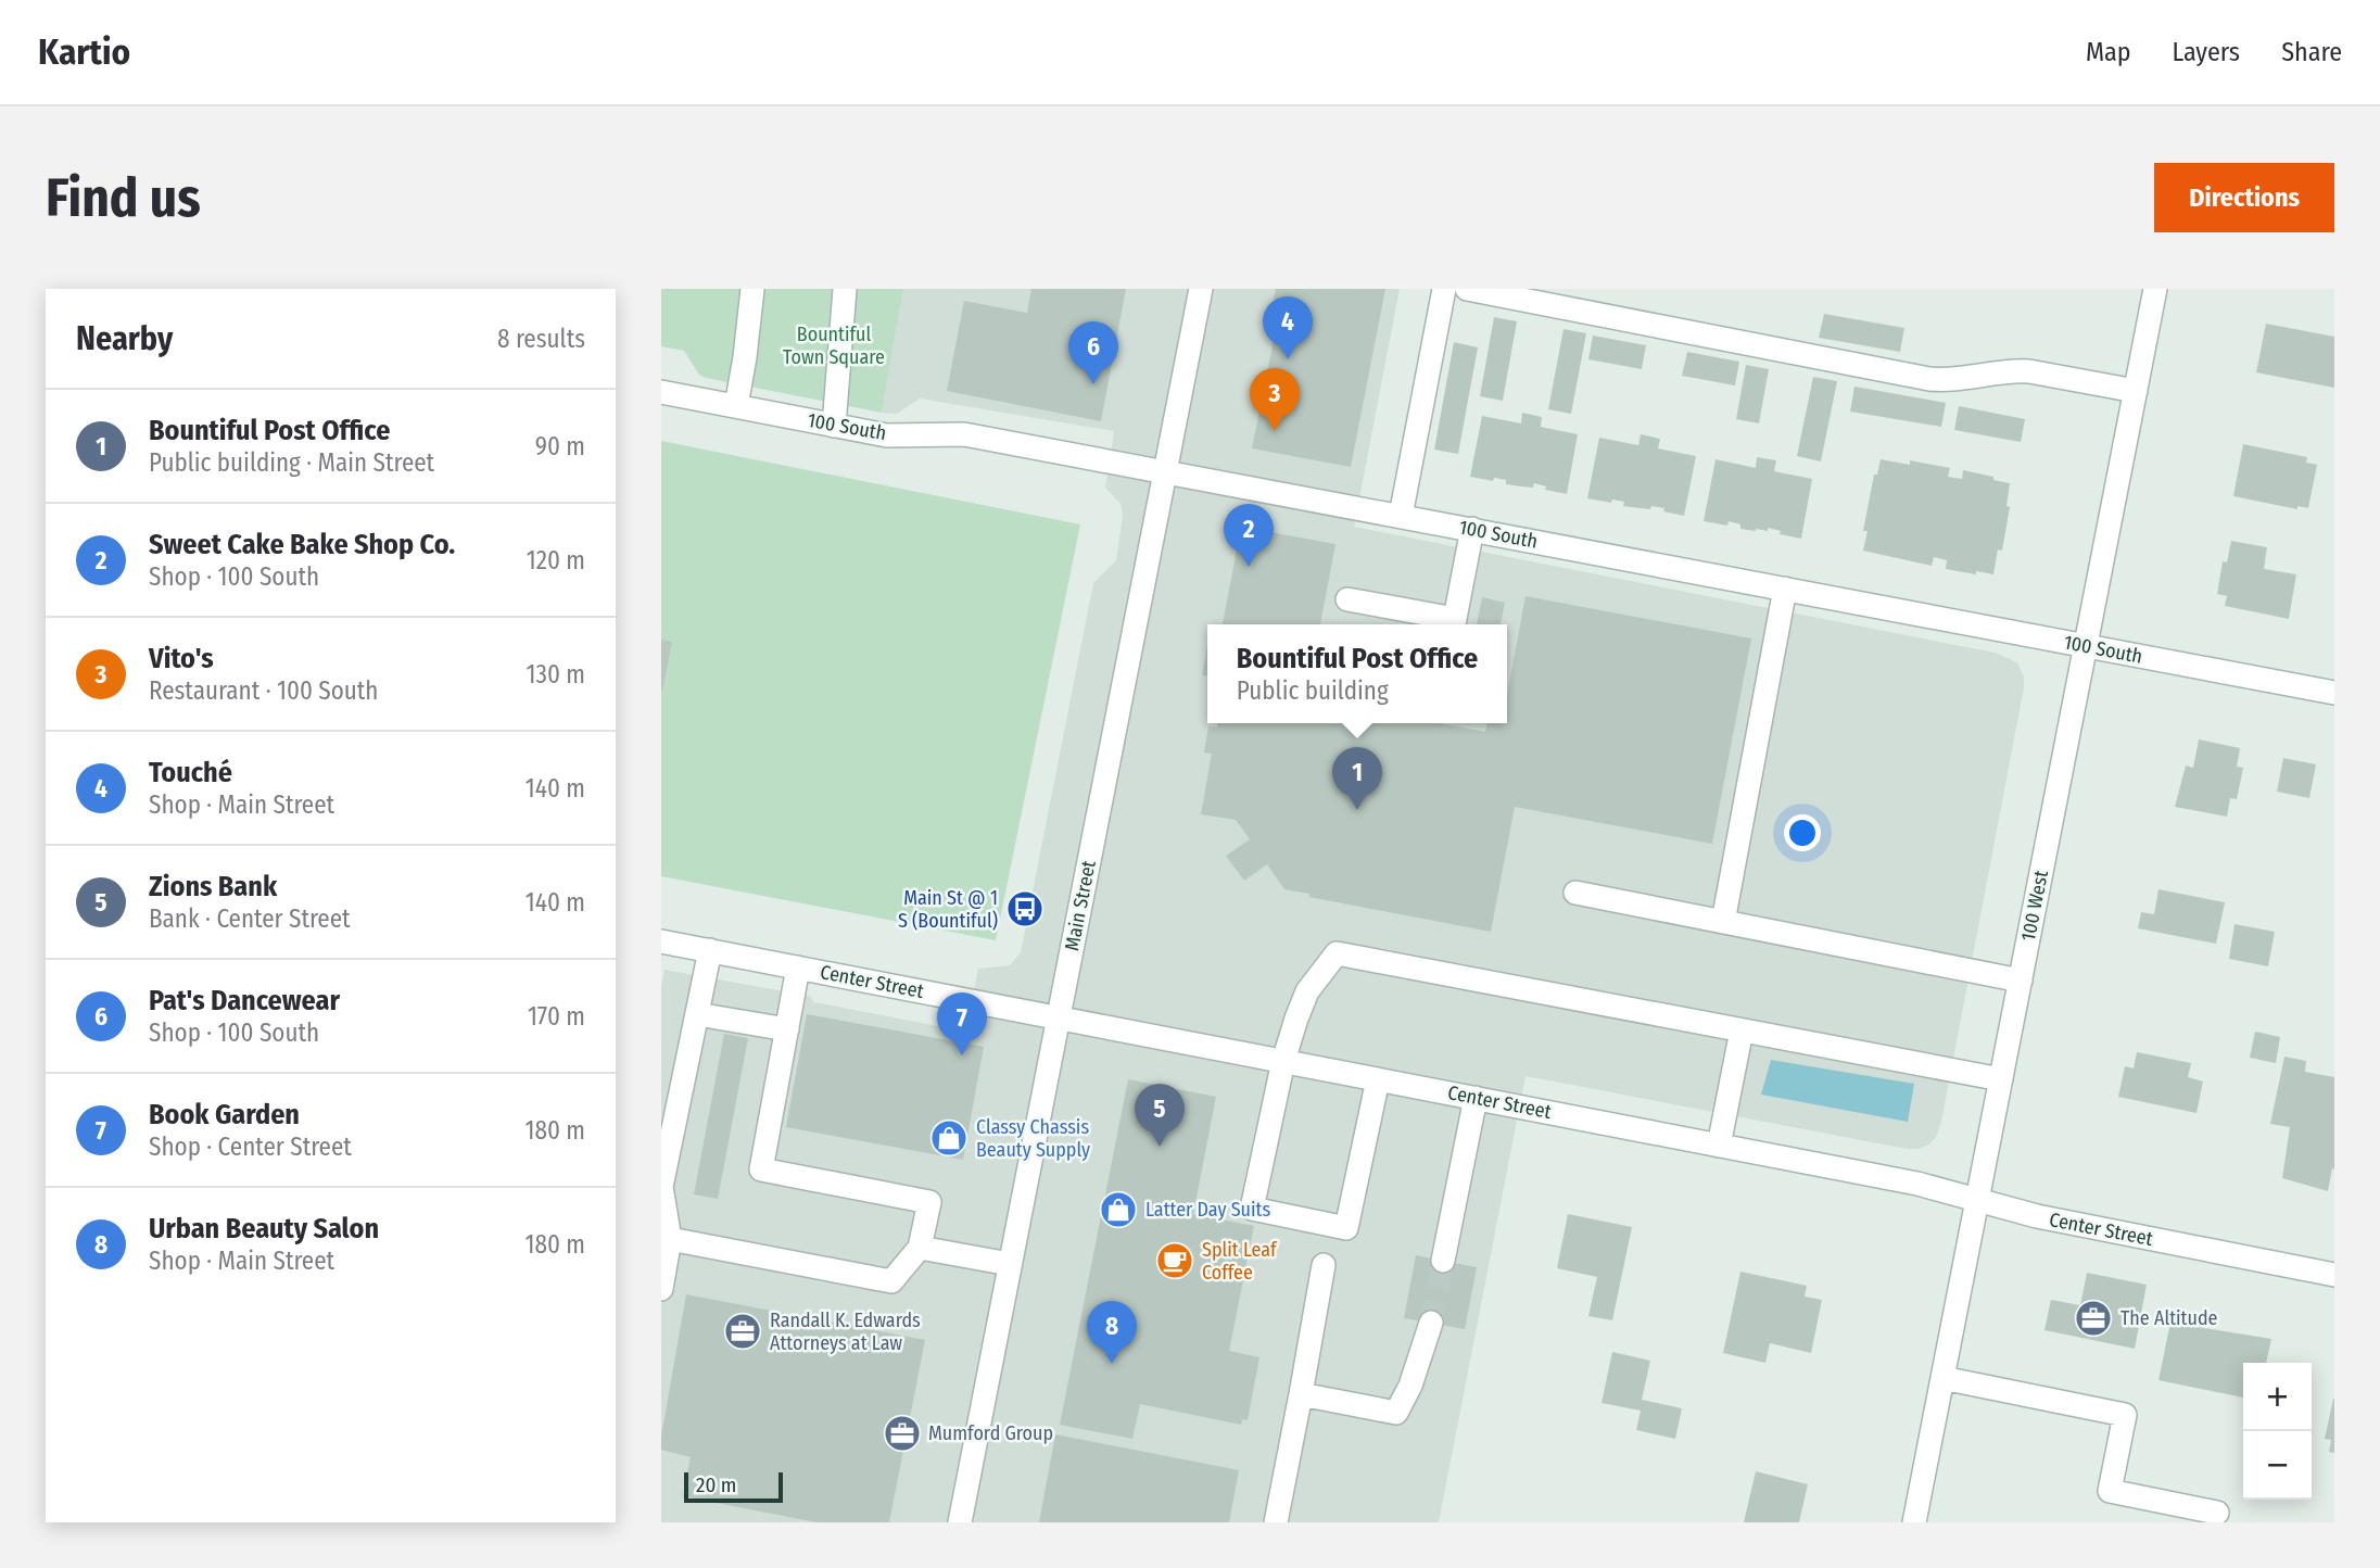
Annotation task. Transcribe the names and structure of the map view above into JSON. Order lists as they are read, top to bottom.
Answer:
{
  "streets": {
    "street": [
      "100 South",
      "Main Street",
      "100 West",
      "Center Street"
    ]
  },
  "crossings": [
    ["100 South", "Main Street"],
    ["100 South", "100 West"],
    ["Main Street", "Center Street"],
    ["100 West", "Center Street"]
  ],
  "parks": ["Bountiful Town Square"],
  "places": {
    "bus stop": ["Main St @ 1 S (Bountiful)"],
    "shop": ["Classy Chassis Beauty Supply", "Latter Day Suits"],
    "cafe": ["Split Leaf Coffee"],
    "office": ["The Altitude", "Randall K. Edwards Attorneys at Law", "Mumford Group"]
  },
  "scale_bar": "20 m",
  "page": {
    "header": "Kartio",
    "nav": ["Map", "Layers", "Share"],
    "buttons": "Directions",
    "title": "Find us",
    "heading": ["Nearby", "8 results"],
    "pins": [
      "4",
      "6",
      "3",
      "2",
      "1",
      "7",
      "5",
      "8"
    ],
    "list": [
      {
        "mark": "1",
        "name": "Bountiful Post Office",
        "note": "Public building · Main Street",
        "value": "90 m"
      },
      {
        "mark": "2",
        "name": "Sweet Cake Bake Shop Co.",
        "note": "Shop · 100 South",
        "value": "120 m"
      },
      {
        "mark": "3",
        "name": "Vito's",
        "note": "Restaurant · 100 South",
        "value": "130 m"
      },
      {
        "mark": "4",
        "name": "Touché",
        "note": "Shop · Main Street",
        "value": "140 m"
      },
      {
        "mark": "5",
        "name": "Zions Bank",
        "note": "Bank · Center Street",
        "value": "140 m"
      },
      {
        "mark": "6",
        "name": "Pat's Dancewear",
        "note": "Shop · 100 South",
        "value": "170 m"
      },
      {
        "mark": "7",
        "name": "Book Garden",
        "note": "Shop · Center Street",
        "value": "180 m"
      },
      {
        "mark": "8",
        "name": "Urban Beauty Salon",
        "note": "Shop · Main Street",
        "value": "180 m"
      }
    ],
    "popup": ["Bountiful Post Office", "Public building"],
    "map_buttons": ["+", "−"],
    "scale": "20 m"
  }
}
